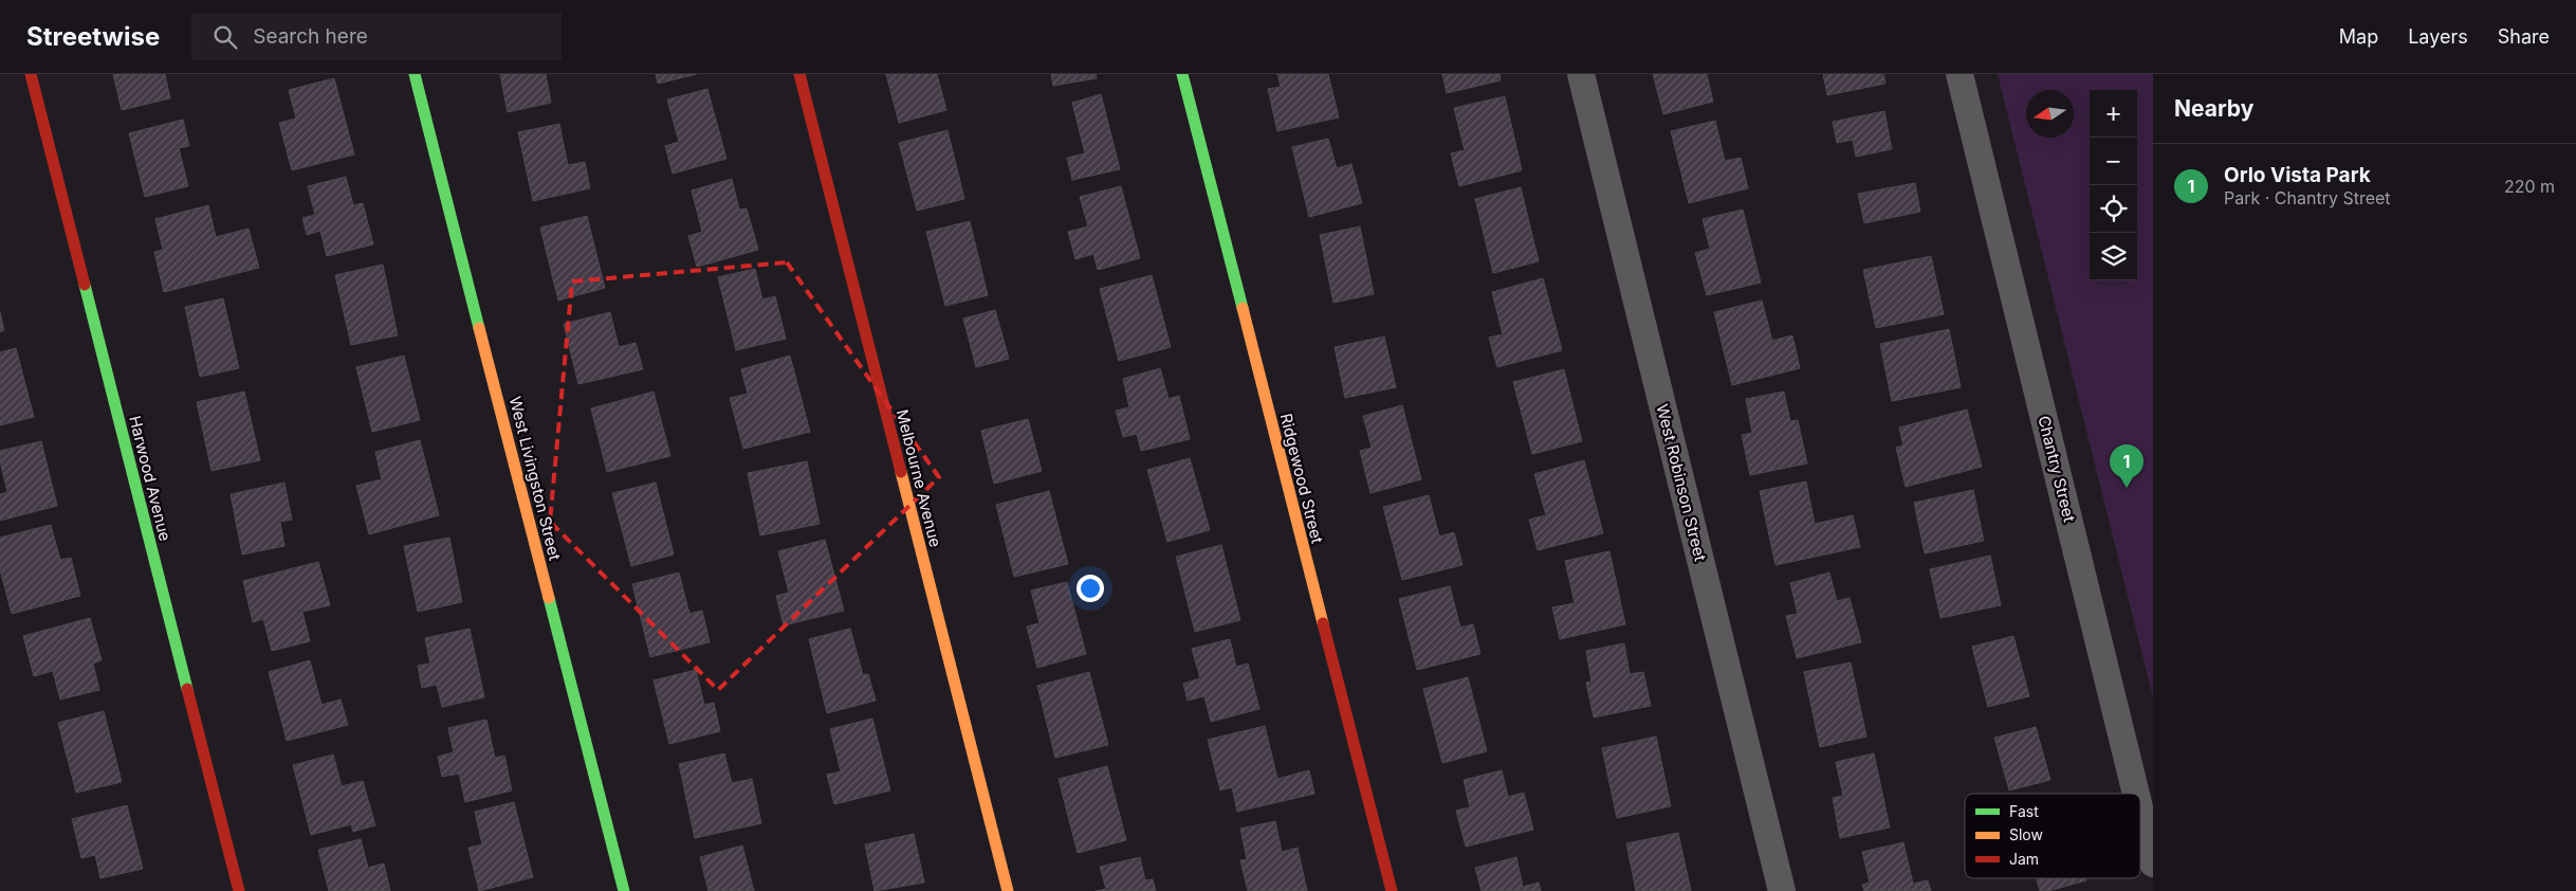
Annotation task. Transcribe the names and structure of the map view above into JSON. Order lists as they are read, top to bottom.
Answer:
{
  "streets": {
    "street": [
      "Chantry Street",
      "Harwood Avenue",
      "West Livingston Street",
      "Melbourne Avenue",
      "Ridgewood Street",
      "West Robinson Street"
    ]
  },
  "legend": ["Fast", "Slow", "Jam"],
  "north": "left",
  "page": {
    "header": "Streetwise",
    "search": "Search here",
    "nav": ["Map", "Layers", "Share"],
    "heading": "Nearby",
    "map_buttons": ["+", "−"],
    "list": [
      {
        "mark": "1",
        "name": "Orlo Vista Park",
        "note": "Park · Chantry Street",
        "value": "220 m"
      }
    ],
    "pins": "1"
  }
}
